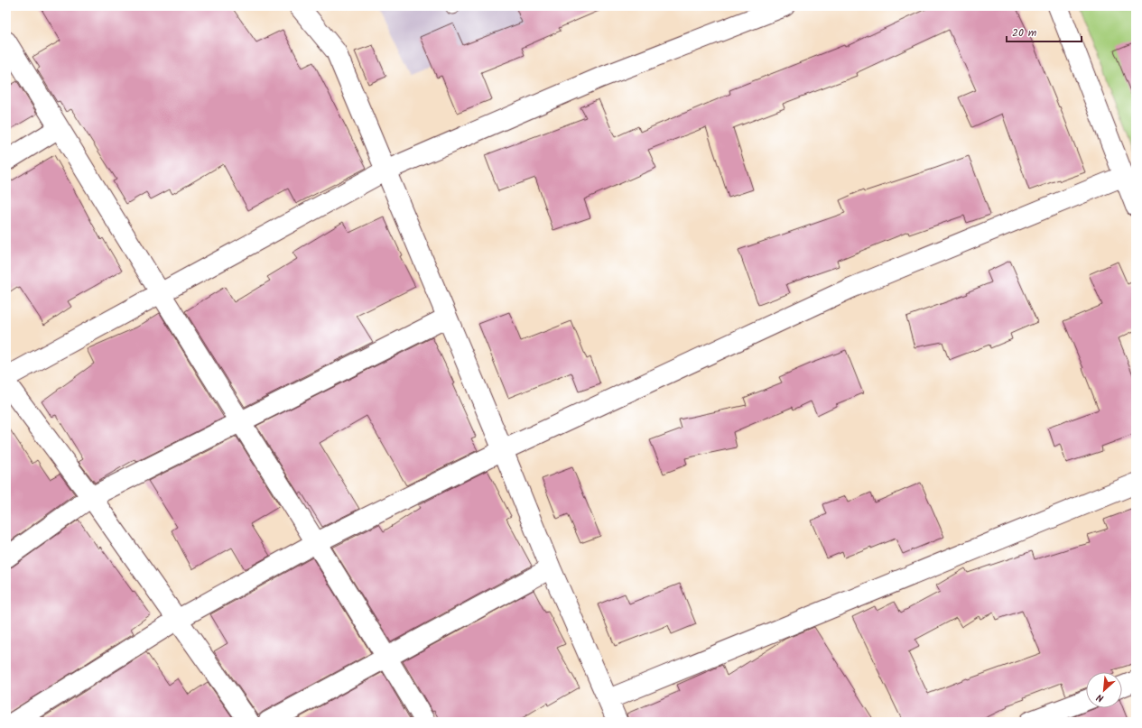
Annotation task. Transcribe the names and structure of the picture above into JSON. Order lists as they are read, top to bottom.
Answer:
{
  "scale_bar": "20 m",
  "north": "bottom left"
}
